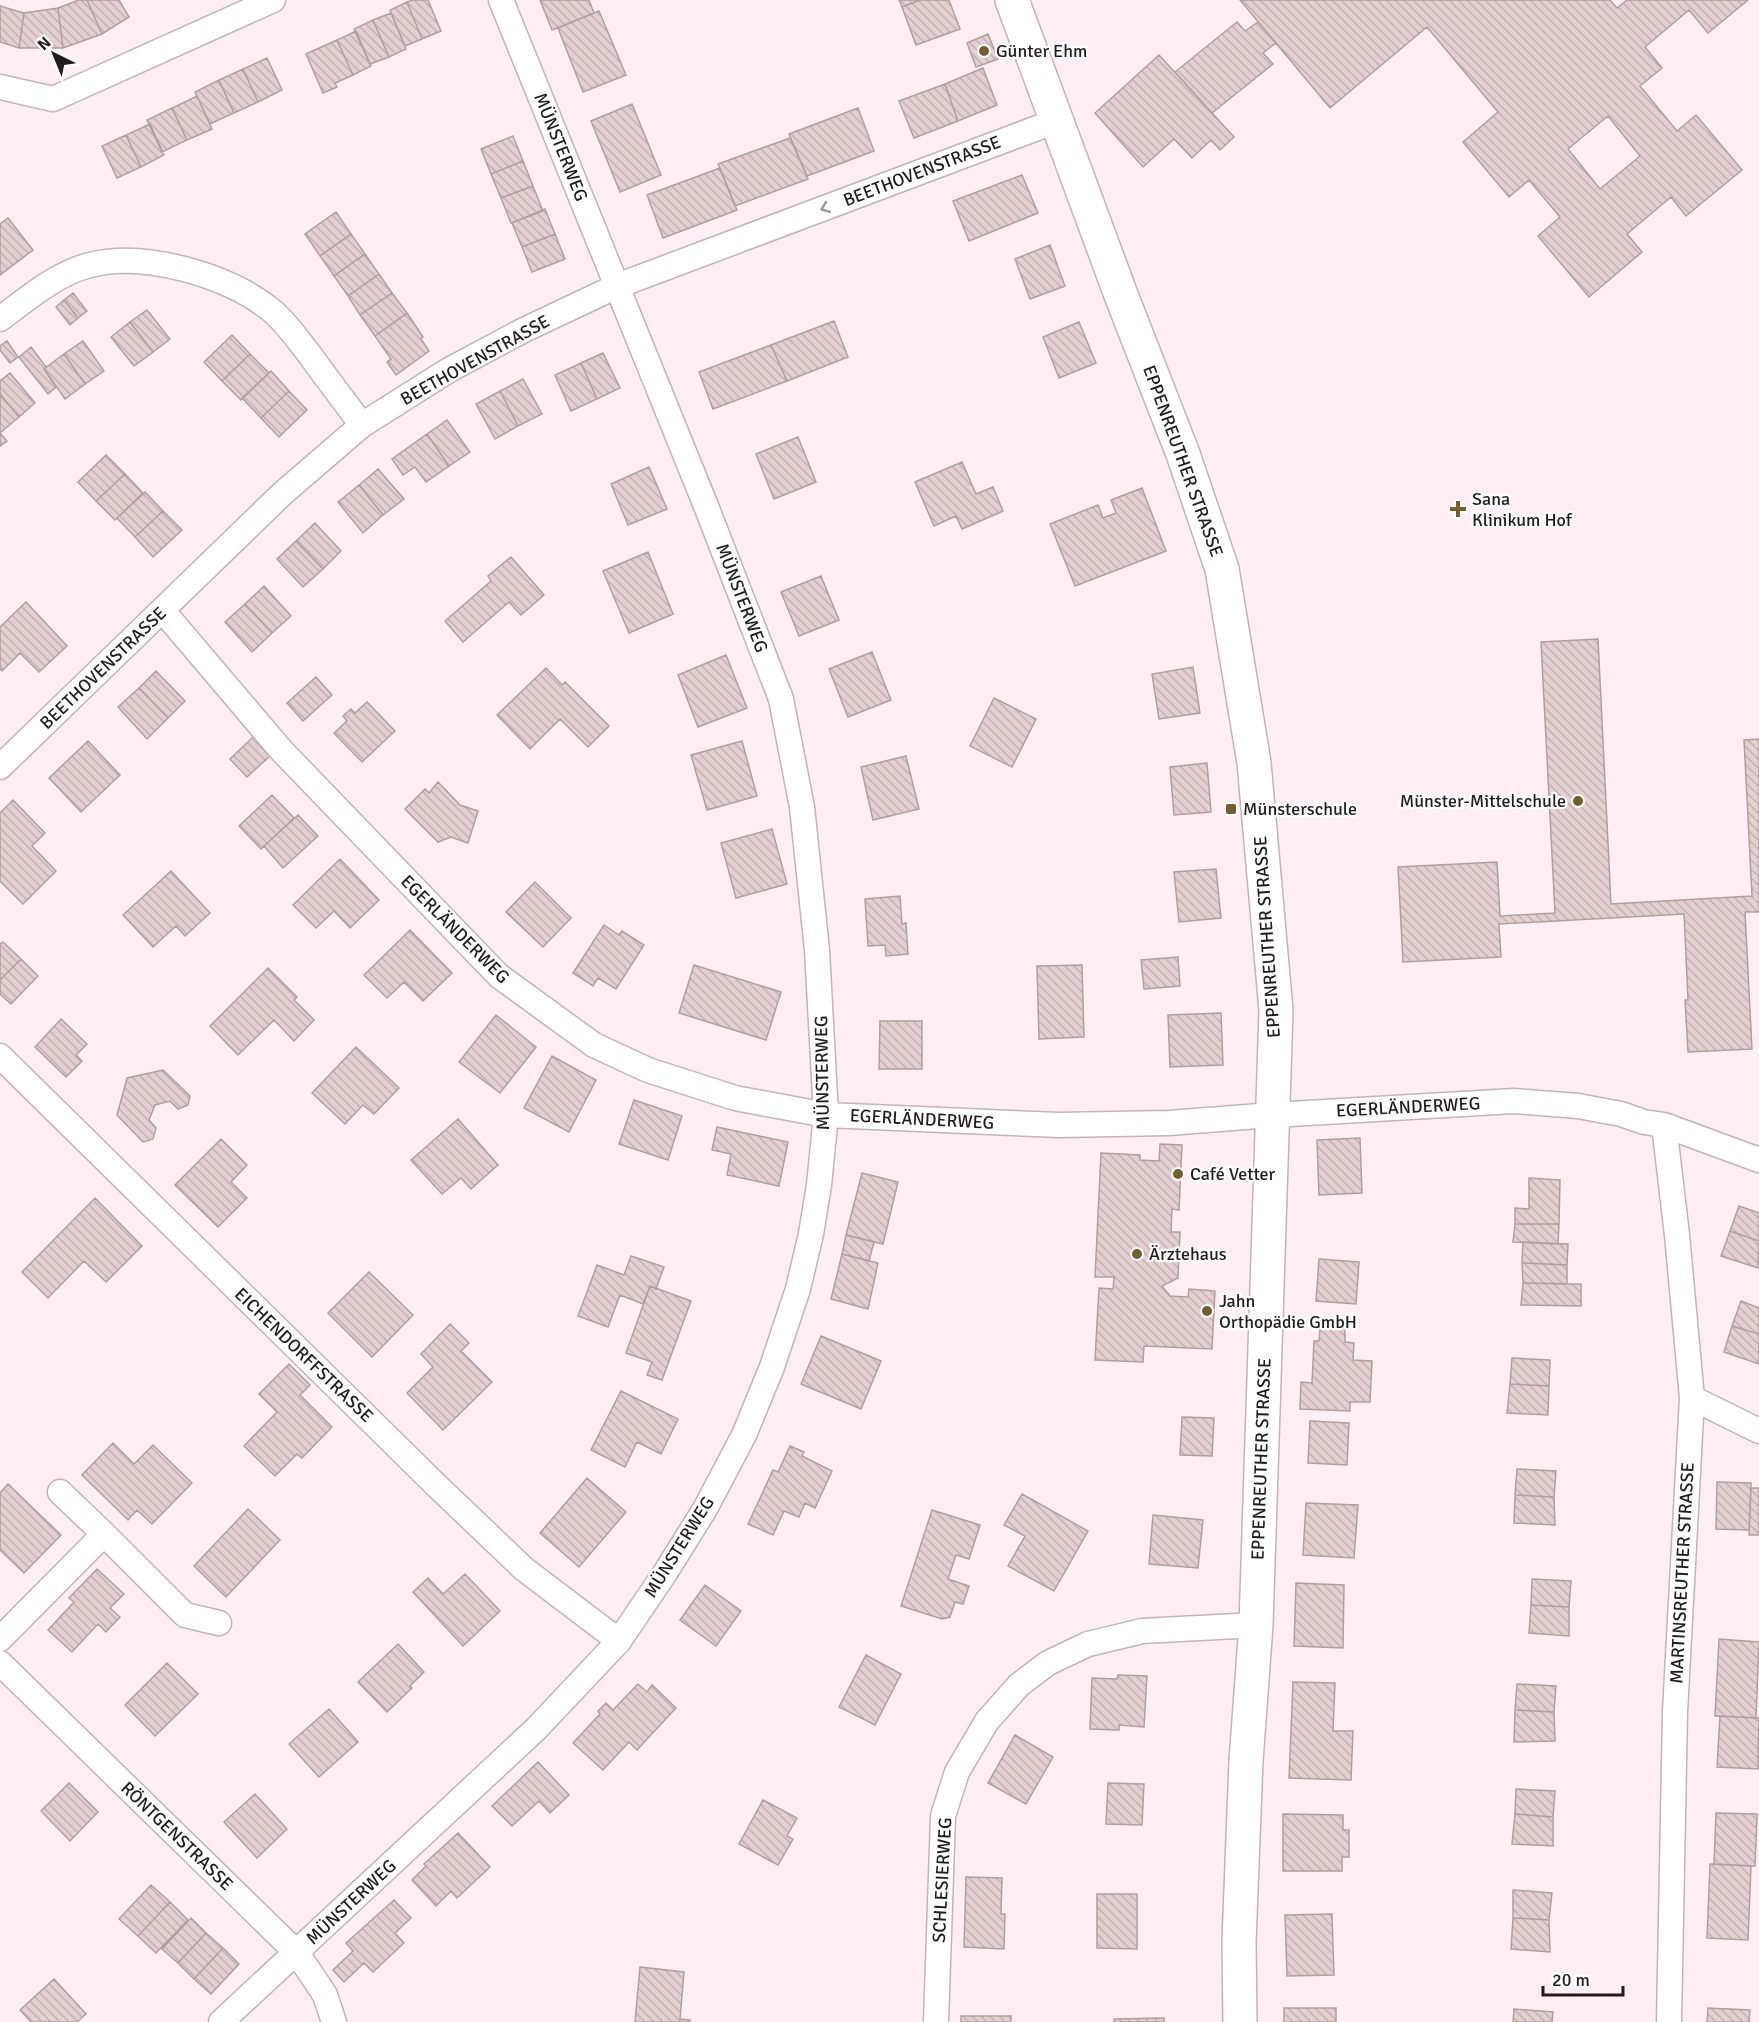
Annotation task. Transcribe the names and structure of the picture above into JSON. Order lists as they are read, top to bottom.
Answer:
{
  "streets": {
    "main road": ["EPPENREUTHER STRASSE"],
    "street": [
      "MÜNSTERWEG",
      "BEETHOVENSTRASSE",
      "EGERLÄNDERWEG",
      "EICHENDORFFSTRASSE",
      "MARTINSREUTHER STRASSE",
      "RÖNTGENSTRASSE",
      "SCHLESIERWEG"
    ]
  },
  "crossings": [
    ["MÜNSTERWEG", "BEETHOVENSTRASSE"],
    ["MÜNSTERWEG", "EGERLÄNDERWEG"],
    ["MÜNSTERWEG", "EICHENDORFFSTRASSE"],
    ["MÜNSTERWEG", "RÖNTGENSTRASSE"],
    ["BEETHOVENSTRASSE", "EPPENREUTHER STRASSE"],
    ["BEETHOVENSTRASSE", "EGERLÄNDERWEG"],
    ["EPPENREUTHER STRASSE", "EGERLÄNDERWEG"],
    ["EPPENREUTHER STRASSE", "SCHLESIERWEG"],
    ["EGERLÄNDERWEG", "MARTINSREUTHER STRASSE"]
  ],
  "one_way": ["BEETHOVENSTRASSE"],
  "places": {
    "other": [
      "Günter Ehm",
      "Münster-Mittelschule",
      "Café Vetter",
      "Ärztehaus",
      "Jahn Orthopädie GmbH"
    ],
    "health": ["Sana Klinikum Hof"],
    "transit": ["Münsterschule"]
  },
  "scale_bar": "20 m",
  "north": "top left"
}
